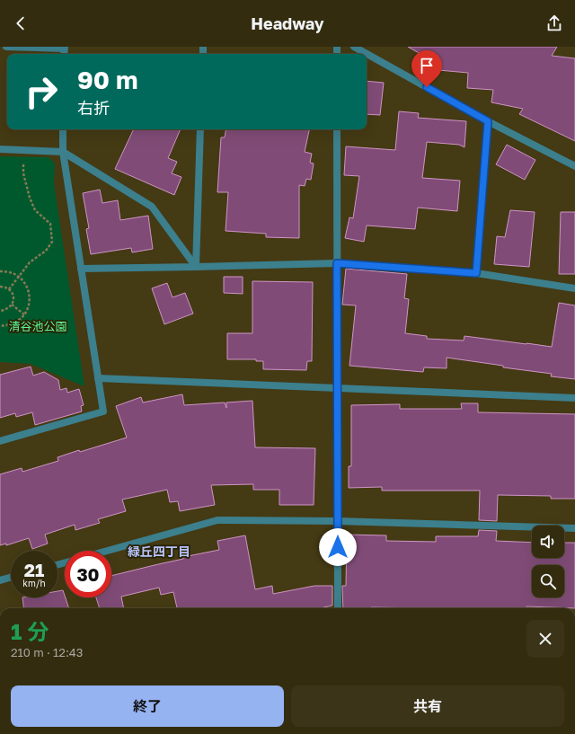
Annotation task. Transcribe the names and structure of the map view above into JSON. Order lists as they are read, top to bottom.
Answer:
{
  "districts": ["緑丘四丁目"],
  "parks": ["清谷池公園"],
  "page": {
    "header": "Headway",
    "turn": ["90 m", "右折"],
    "speed": "21 km/h",
    "limit": "30",
    "heading": ["1 分", "210 m · 12:43"],
    "buttons": ["終了", "共有"]
  }
}
